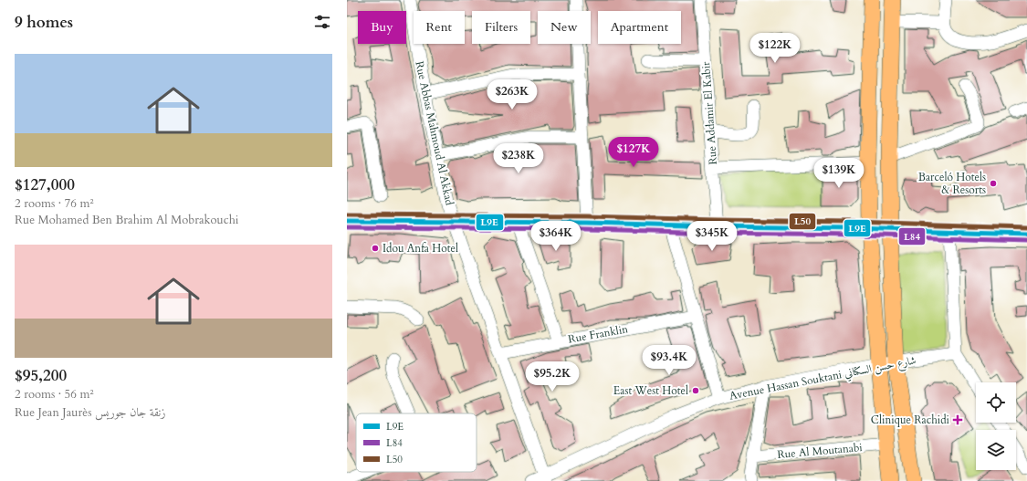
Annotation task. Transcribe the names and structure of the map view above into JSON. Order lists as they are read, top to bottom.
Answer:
{
  "streets": {
    "street": [
      "Rue Addamir El Kabir",
      "Rue Abbas Mahmoud Al Akkad",
      "Rue Franklin",
      "Avenue Hassan Souktani شارع حسن السكتاني",
      "Rue Al Moutanabi"
    ]
  },
  "crossings": [
    ["Rue Abbas Mahmoud Al Akkad", "Rue Franklin"],
    ["Rue Abbas Mahmoud Al Akkad", "Avenue Hassan Souktani شارع حسن السكتاني"]
  ],
  "places": {
    "other": ["Barceló Hotels & Resorts", "Idou Anfa Hotel", "East West Hotel"],
    "health": ["Clinique Rachidi"]
  },
  "lines": ["transit line L50", "transit line L9E", "transit line L84"],
  "legend": ["L9E", "L84", "L50"],
  "page": {
    "heading": "9 homes",
    "chip": [
      "Buy",
      "Rent",
      "Filters",
      "New",
      "Apartment"
    ],
    "price": [
      "$122K",
      "$263K",
      "$127K",
      "$238K",
      "$139K",
      "$364K",
      "$345K",
      "$93.4K",
      "$95.2K"
    ],
    "list": [
      {
        "name": "$127,000",
        "note": "2 rooms · 76 m² · Rue Mohamed Ben Brahim Al Mobrakouchi"
      },
      {
        "name": "$95,200",
        "note": "2 rooms · 56 m² · Rue Jean Jaurès زنقة جان جوريس"
      }
    ]
  }
}
